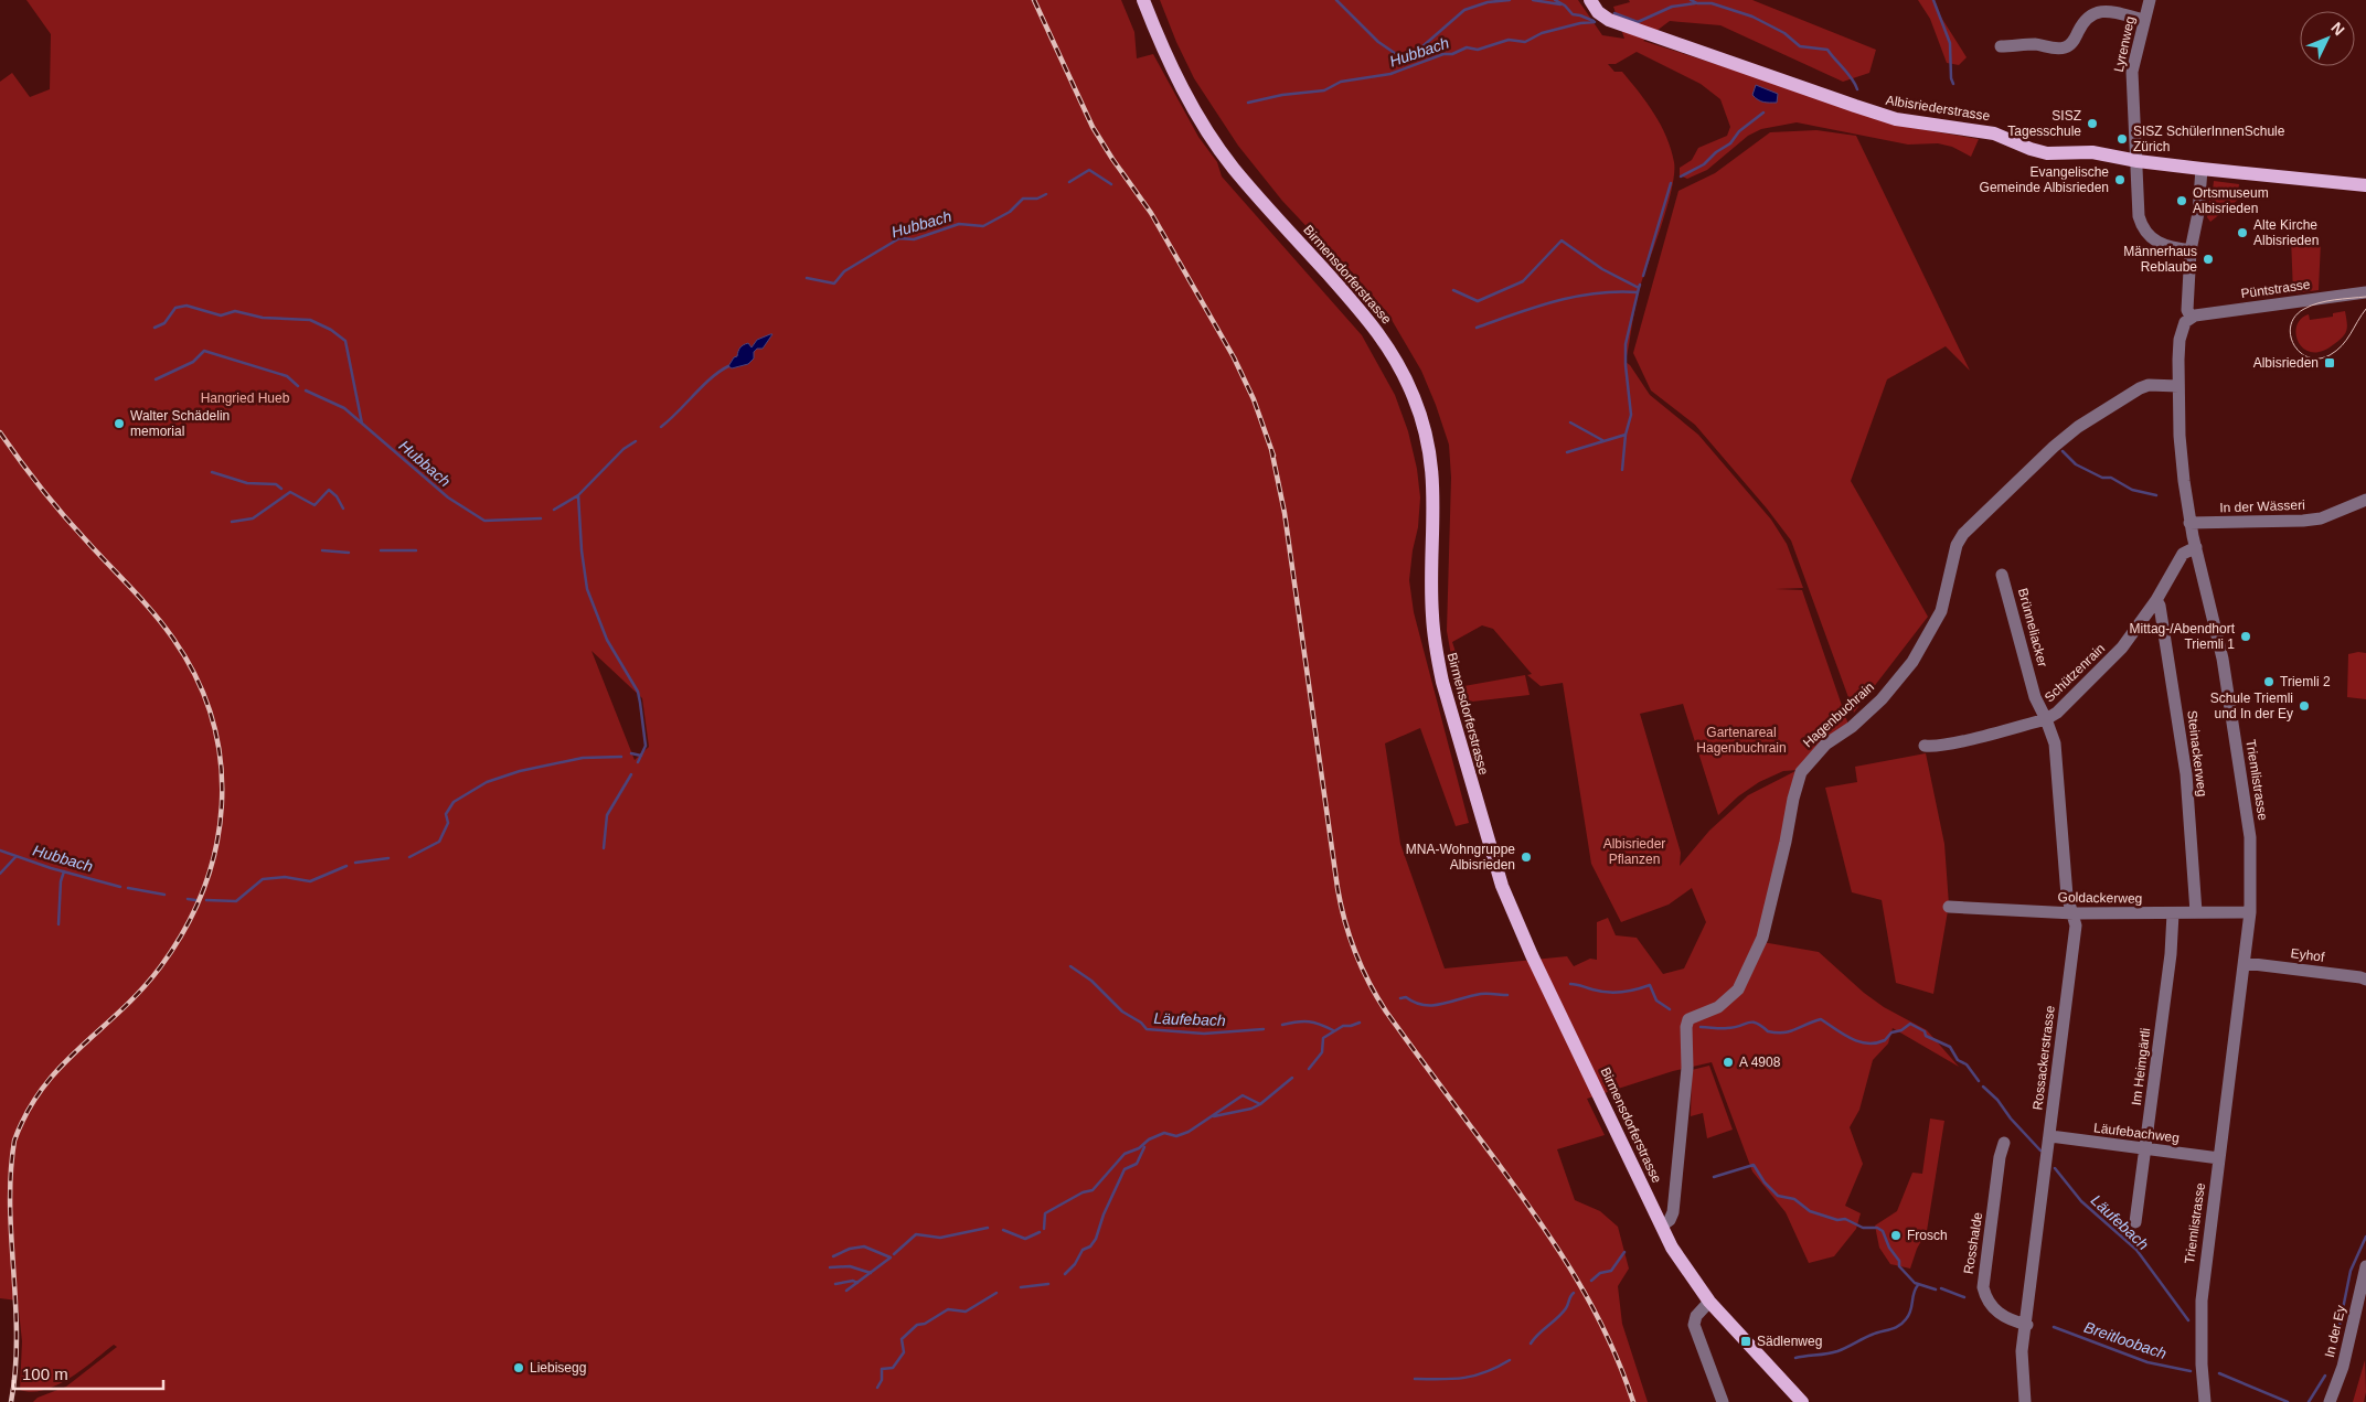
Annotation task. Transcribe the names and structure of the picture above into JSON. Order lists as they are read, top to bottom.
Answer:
{
  "streets": {
    "main road": ["Albisriederstrasse", "Birmensdorferstrasse"],
    "street": [
      "Lyrenweg",
      "Püntstrasse",
      "In der Wässeri",
      "Brünneliacker",
      "Schützenrain",
      "Hagenbuchrain",
      "Steinackerweg",
      "Triemlistrasse",
      "Goldackerweg",
      "Eyhof",
      "Rossackerstrasse",
      "Im Heimgärtli",
      "Läufebachweg",
      "Rosshalde",
      "In der Ey"
    ]
  },
  "crossings": [
    ["Lyrenweg", "Albisriederstrasse"],
    ["Lyrenweg", "Triemlistrasse"],
    ["Albisriederstrasse", "Triemlistrasse"],
    ["Birmensdorferstrasse", "Hagenbuchrain"],
    ["Püntstrasse", "Triemlistrasse"],
    ["In der Wässeri", "Triemlistrasse"],
    ["Brünneliacker", "Schützenrain"],
    ["Brünneliacker", "Rossackerstrasse"],
    ["Schützenrain", "Steinackerweg"],
    ["Schützenrain", "Triemlistrasse"],
    ["Schützenrain", "Rossackerstrasse"],
    ["Hagenbuchrain", "Triemlistrasse"],
    ["Steinackerweg", "Goldackerweg"],
    ["Triemlistrasse", "Goldackerweg"],
    ["Triemlistrasse", "Eyhof"],
    ["Triemlistrasse", "Läufebachweg"],
    ["Goldackerweg", "Rossackerstrasse"],
    ["Goldackerweg", "Im Heimgärtli"],
    ["Rossackerstrasse", "Läufebachweg"],
    ["Rossackerstrasse", "Rosshalde"],
    ["Im Heimgärtli", "Läufebachweg"]
  ],
  "water": ["Hubbach", "Läufebach", "Breitloobach"],
  "parks": ["Hangried Hueb", "Gartenareal Hagenbuchrain", "Albisrieder Pflanzen"],
  "places": {
    "other": [
      "SISZ Tagesschule",
      "SISZ SchülerInnenSchule Zürich",
      "Evangelische Gemeinde Albisrieden",
      "Ortsmuseum Albisrieden",
      "Alte Kirche Albisrieden",
      "Männerhaus Reblaube",
      "Walter Schädelin memorial",
      "Mittag-/Abendhort Triemli 1",
      "Triemli 2",
      "Schule Triemli und In der Ey",
      "MNA-Wohngruppe Albisrieden",
      "A 4908",
      "Frosch",
      "Liebisegg"
    ],
    "transit": ["Albisrieden", "Sädlenweg"]
  },
  "scale_bar": "100 m",
  "north": "top right"
}
